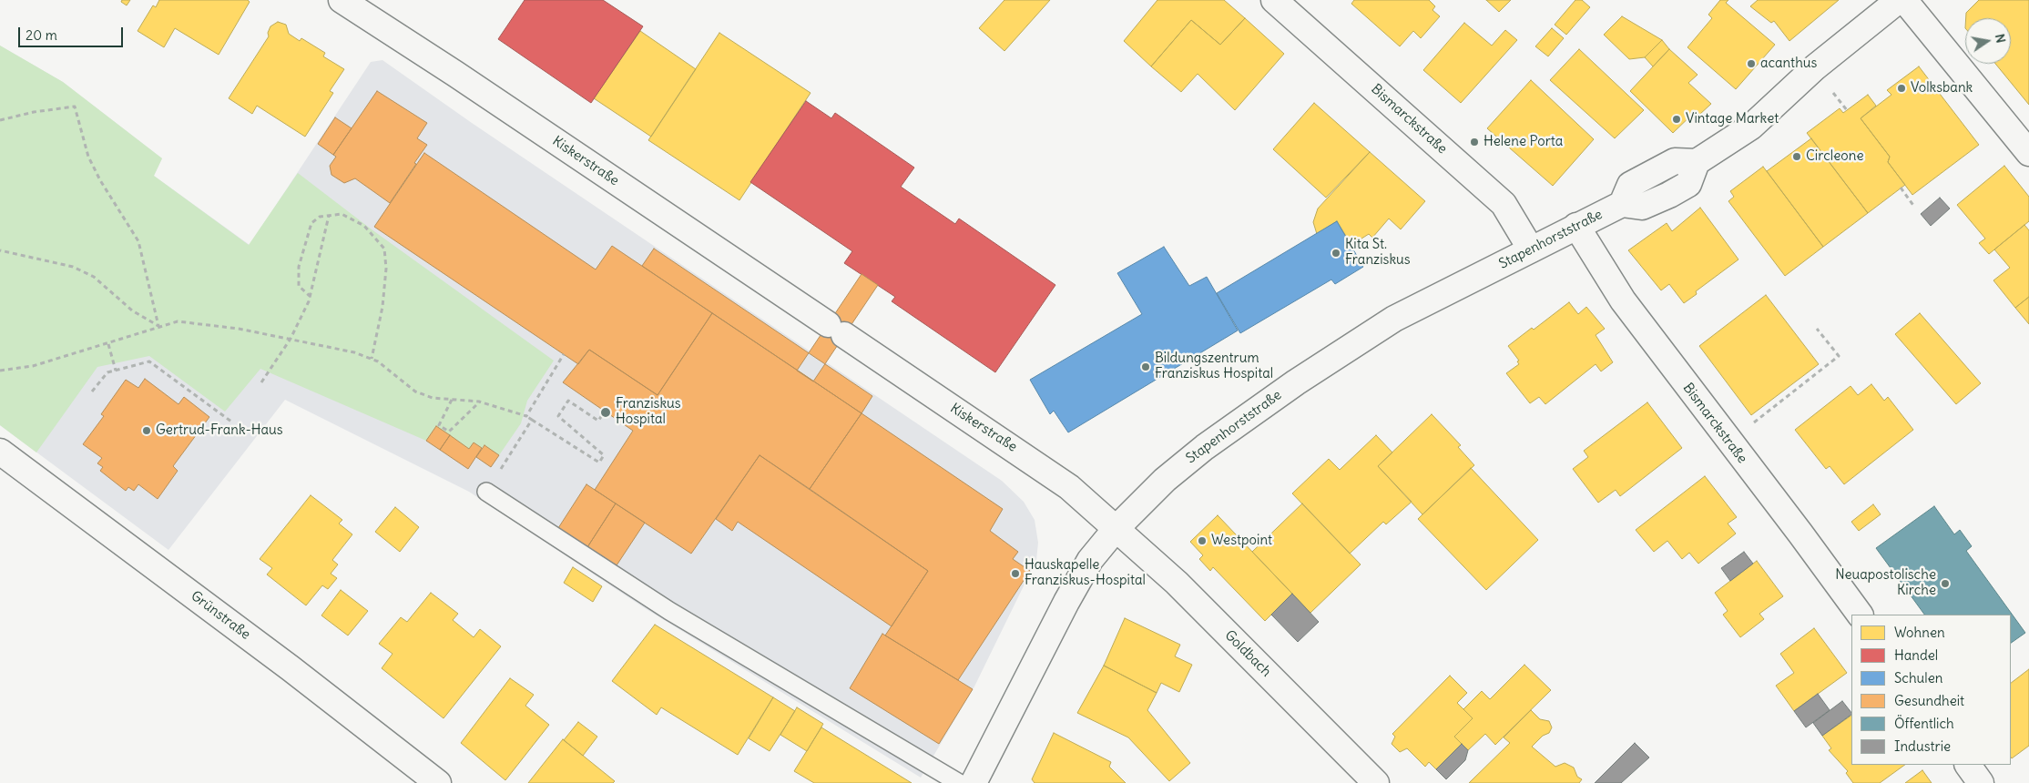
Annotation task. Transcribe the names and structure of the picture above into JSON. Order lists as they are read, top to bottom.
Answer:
{
  "streets": {
    "street": [
      "Bismarckstraße",
      "Kiskerstraße",
      "Stapenhorststraße",
      "Grünstraße",
      "Goldbach"
    ]
  },
  "crossings": [
    ["Bismarckstraße", "Stapenhorststraße"],
    ["Kiskerstraße", "Stapenhorststraße"],
    ["Kiskerstraße", "Goldbach"],
    ["Stapenhorststraße", "Goldbach"]
  ],
  "places": [
    "acanthus",
    "Volksbank",
    "Vintage Market",
    "Helene Porta",
    "Circleone",
    "Kita St. Franziskus",
    "Bildungszentrum Franziskus Hospital",
    "Franziskus Hospital",
    "Gertrud-Frank-Haus",
    "Westpoint",
    "Hauskapelle Franziskus-Hospital",
    "Neuapostolische Kirche"
  ],
  "legend": [
    "Wohnen",
    "Handel",
    "Schulen",
    "Gesundheit",
    "Öffentlich",
    "Industrie"
  ],
  "scale_bar": "20 m",
  "north": "right"
}
